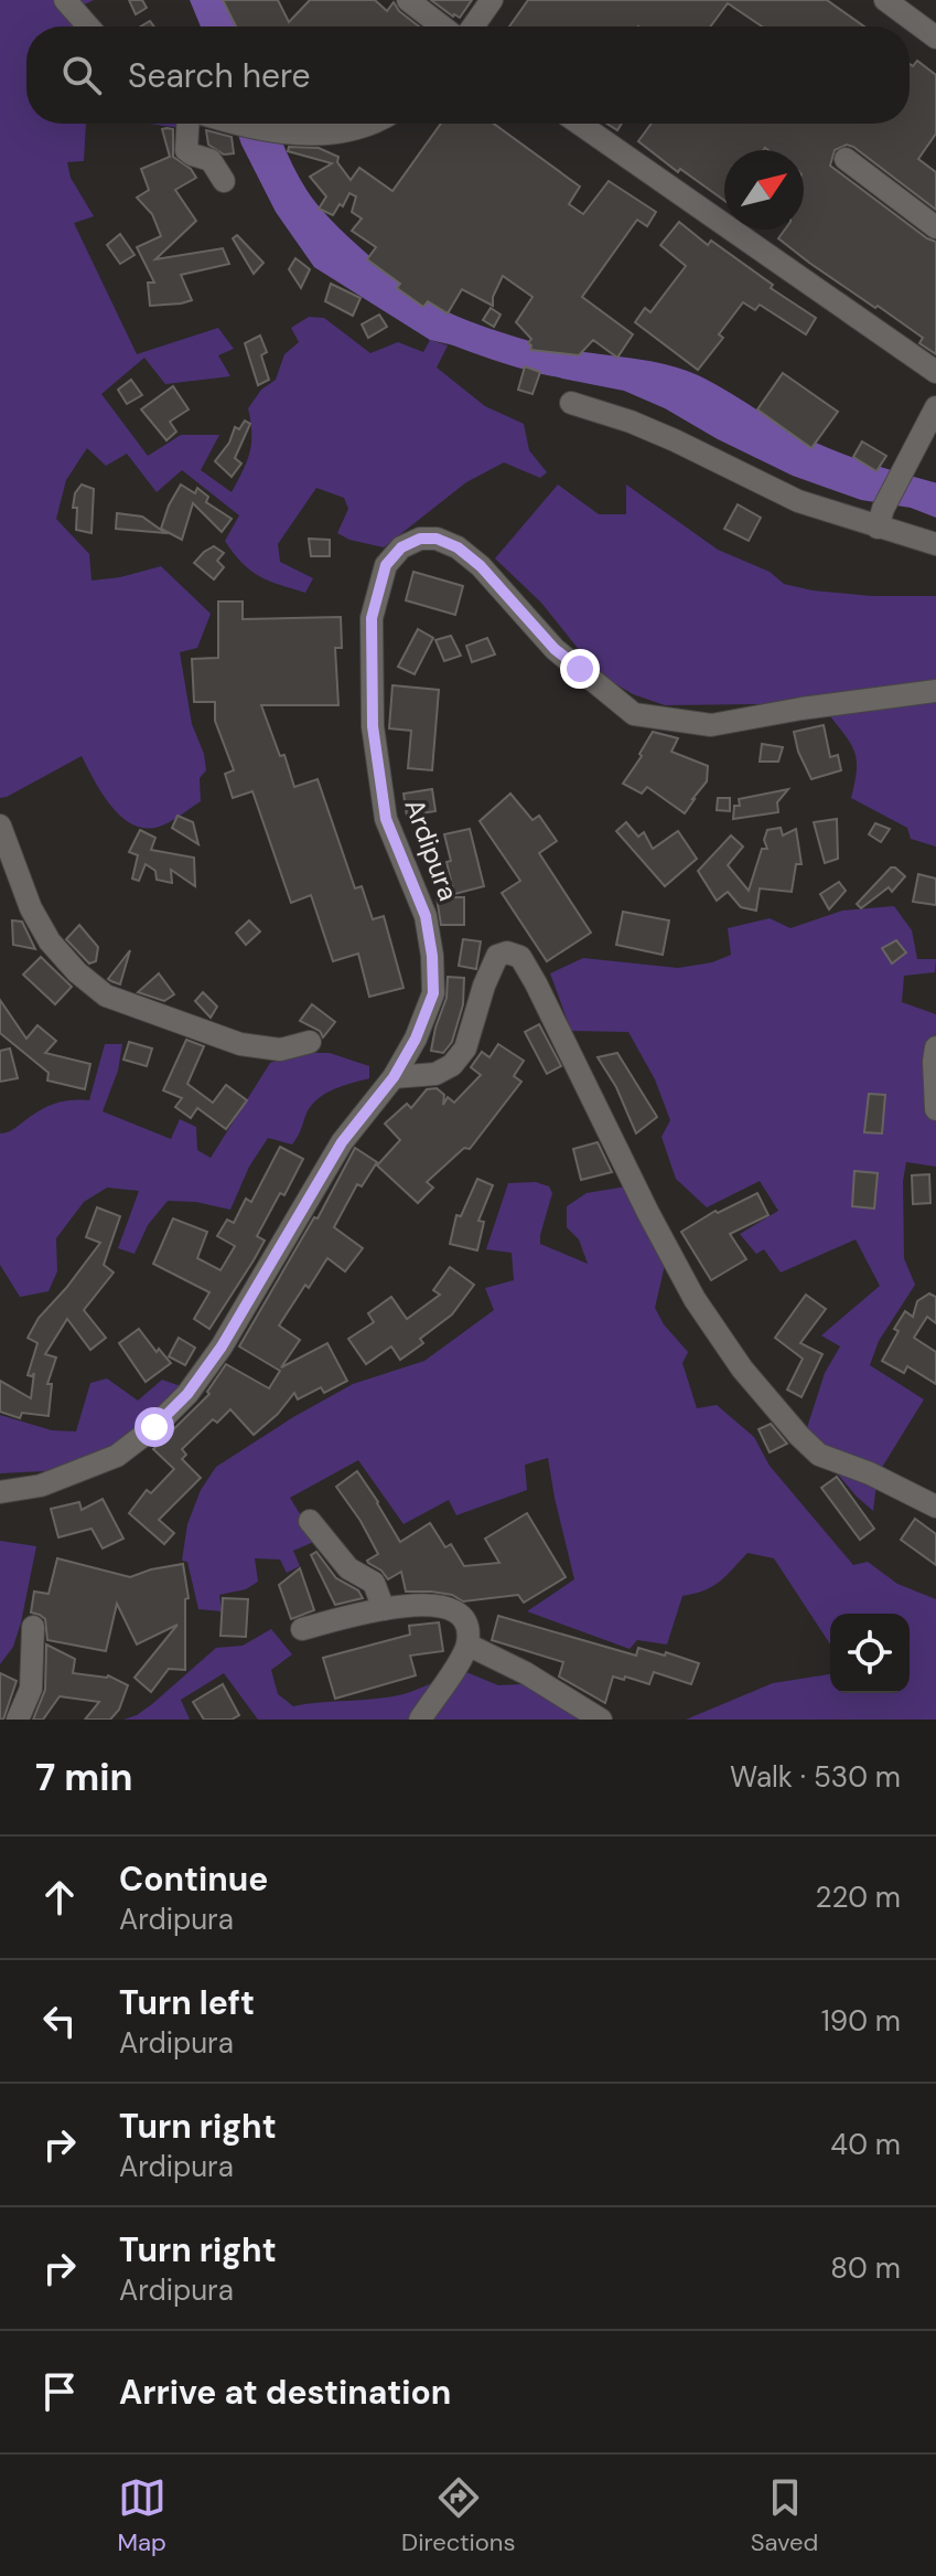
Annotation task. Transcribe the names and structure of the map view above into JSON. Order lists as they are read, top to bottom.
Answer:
{
  "streets": {
    "street": ["Ardipura"]
  },
  "north": "top right",
  "page": {
    "search": "Search here",
    "heading": ["7 min", "Walk · 530 m"],
    "list": [
      ["Continue", "Ardipura", "220 m"],
      ["Turn left", "Ardipura", "190 m"],
      ["Turn right", "Ardipura", "40 m"],
      ["Turn right", "Ardipura", "80 m"],
      "Arrive at destination"
    ],
    "nav": ["Map", "Directions", "Saved"]
  }
}
